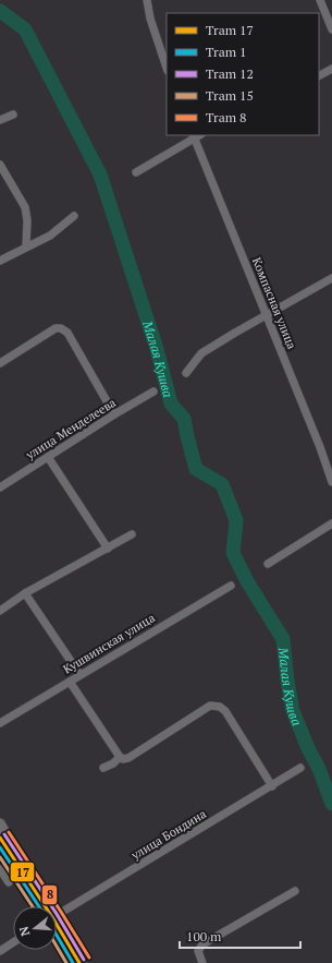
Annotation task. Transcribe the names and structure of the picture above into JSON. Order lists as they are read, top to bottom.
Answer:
{
  "streets": {
    "street": [
      "Компасная улица",
      "улица Менделеева",
      "Кушвинская улица",
      "улица Бондина"
    ]
  },
  "water": ["Малая Кушва"],
  "lines": [
    "tram line 8",
    "tram line 12",
    "tram line 17",
    "tram line 1",
    "tram line 15"
  ],
  "legend": [
    "Tram 17",
    "Tram 1",
    "Tram 12",
    "Tram 15",
    "Tram 8"
  ],
  "scale_bar": "100 m",
  "north": "left"
}
